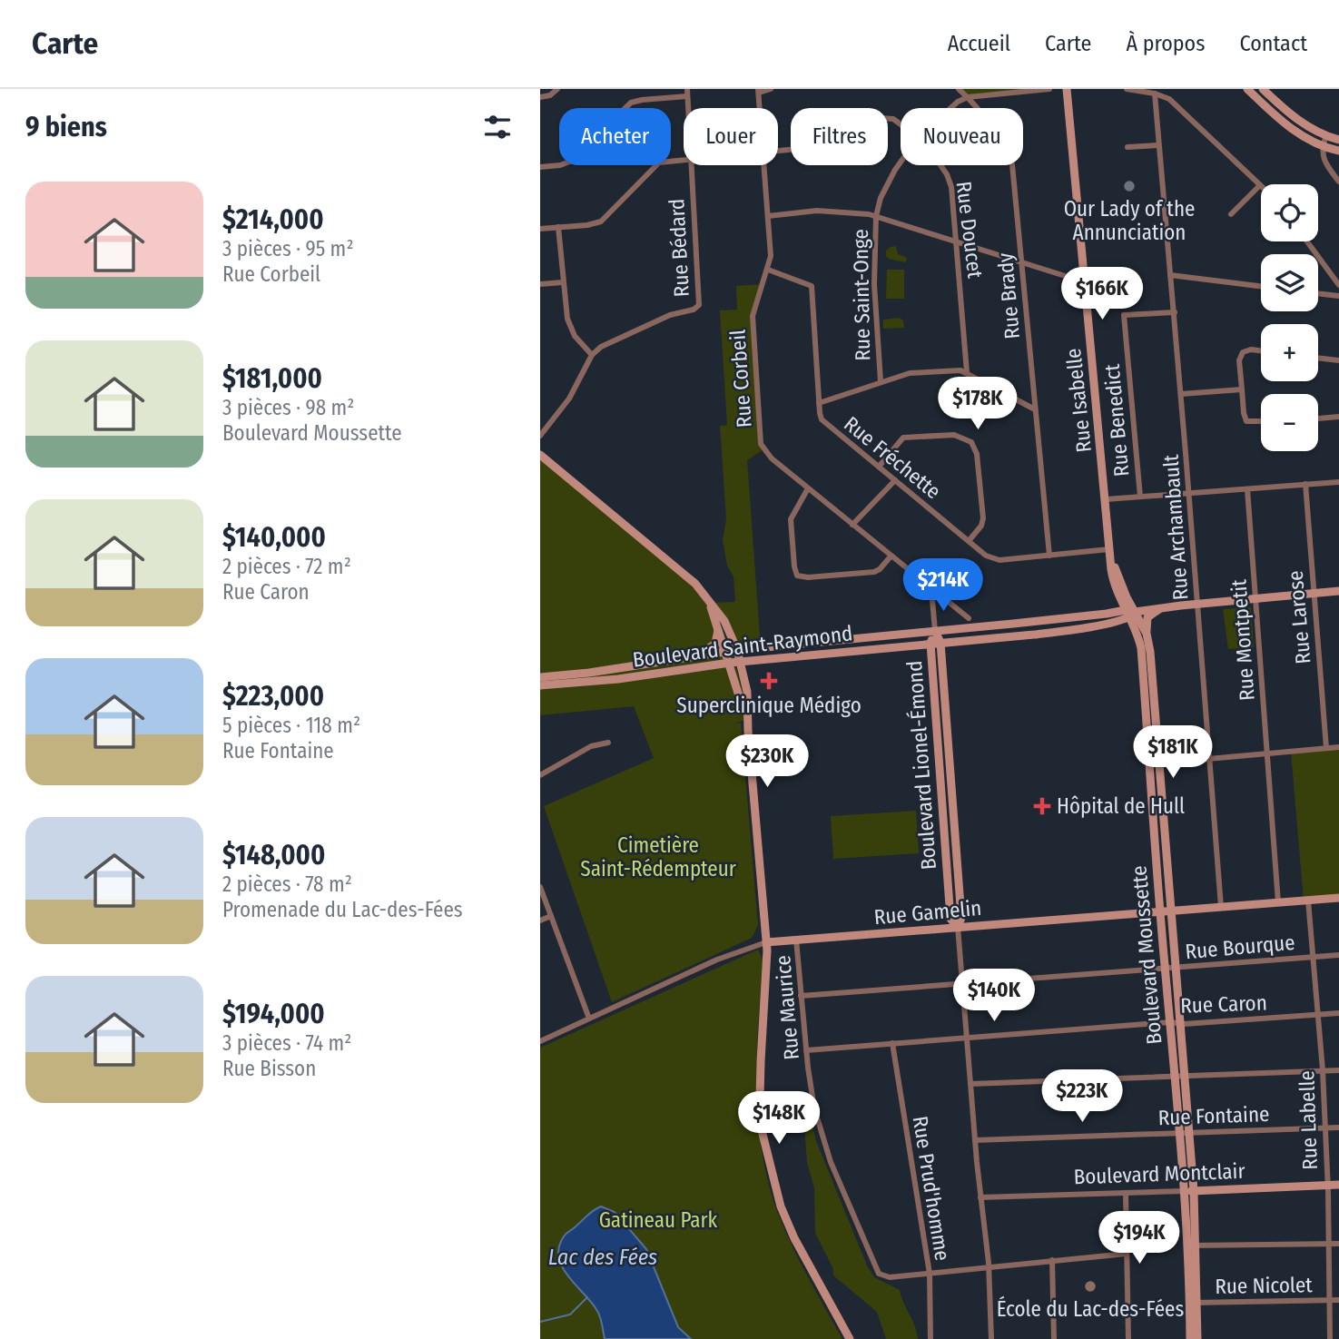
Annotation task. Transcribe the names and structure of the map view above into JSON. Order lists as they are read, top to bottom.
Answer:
{
  "streets": {
    "street": [
      "Rue Doucet",
      "Rue Bédard",
      "Rue Saint-Onge",
      "Rue Brady",
      "Rue Corbeil",
      "Rue Isabelle",
      "Rue Benedict",
      "Rue Fréchette",
      "Rue Archambault",
      "Rue Larose",
      "Rue Montpetit",
      "Boulevard Saint-Raymond",
      "Boulevard Lionel-Émond",
      "Rue Gamelin",
      "Rue Bourque",
      "Boulevard Moussette",
      "Rue Caron",
      "Rue Maurice",
      "Rue Fontaine",
      "Rue Labelle",
      "Boulevard Montclair",
      "Rue Prud'homme",
      "Rue Nicolet"
    ]
  },
  "crossings": [
    ["Rue Saint-Onge", "Rue Brady"],
    ["Rue Brady", "Rue Fréchette"],
    ["Rue Corbeil", "Rue Fréchette"],
    ["Rue Isabelle", "Rue Fréchette"],
    ["Rue Isabelle", "Boulevard Saint-Raymond"],
    ["Rue Isabelle", "Boulevard Moussette"],
    ["Rue Benedict", "Rue Archambault"],
    ["Rue Archambault", "Boulevard Saint-Raymond"],
    ["Rue Archambault", "Rue Gamelin"],
    ["Rue Larose", "Boulevard Saint-Raymond"],
    ["Rue Montpetit", "Boulevard Saint-Raymond"],
    ["Rue Montpetit", "Rue Gamelin"],
    ["Boulevard Saint-Raymond", "Boulevard Lionel-Émond"],
    ["Boulevard Saint-Raymond", "Boulevard Moussette"],
    ["Boulevard Lionel-Émond", "Rue Gamelin"],
    ["Boulevard Lionel-Émond", "Rue Bourque"],
    ["Boulevard Lionel-Émond", "Rue Caron"],
    ["Boulevard Lionel-Émond", "Rue Maurice"],
    ["Boulevard Lionel-Émond", "Rue Fontaine"],
    ["Boulevard Lionel-Émond", "Boulevard Montclair"],
    ["Rue Gamelin", "Boulevard Moussette"],
    ["Rue Gamelin", "Rue Maurice"],
    ["Rue Gamelin", "Rue Labelle"],
    ["Rue Bourque", "Boulevard Moussette"],
    ["Rue Bourque", "Rue Maurice"],
    ["Rue Bourque", "Rue Labelle"],
    ["Boulevard Moussette", "Rue Caron"],
    ["Boulevard Moussette", "Rue Fontaine"],
    ["Boulevard Moussette", "Boulevard Montclair"],
    ["Boulevard Moussette", "Rue Nicolet"],
    ["Rue Caron", "Rue Maurice"],
    ["Rue Caron", "Rue Labelle"],
    ["Rue Caron", "Rue Prud'homme"],
    ["Rue Maurice", "Rue Prud'homme"],
    ["Rue Fontaine", "Rue Labelle"],
    ["Rue Labelle", "Boulevard Montclair"],
    ["Rue Labelle", "Rue Nicolet"]
  ],
  "water": ["Lac des Fées"],
  "parks": ["Cimetière Saint-Rédempteur", "Gatineau Park"],
  "places": {
    "other": ["Our Lady of the Annunciation", "École du Lac-des-Fées"],
    "health": ["Superclinique Médigo", "Hôpital de Hull"]
  },
  "page": {
    "header": "Carte",
    "nav": [
      "Accueil",
      "Carte",
      "À propos",
      "Contact"
    ],
    "heading": "9 biens",
    "chip": [
      "Acheter",
      "Louer",
      "Filtres",
      "Nouveau"
    ],
    "list": [
      {
        "name": "$214,000",
        "note": "3 pièces · 95 m² · Rue Corbeil"
      },
      {
        "name": "$181,000",
        "note": "3 pièces · 98 m² · Boulevard Moussette"
      },
      {
        "name": "$140,000",
        "note": "2 pièces · 72 m² · Rue Caron"
      },
      {
        "name": "$223,000",
        "note": "5 pièces · 118 m² · Rue Fontaine"
      },
      {
        "name": "$148,000",
        "note": "2 pièces · 78 m² · Promenade du Lac-des-Fées"
      },
      {
        "name": "$194,000",
        "note": "3 pièces · 74 m² · Rue Bisson"
      }
    ],
    "map_buttons": ["+", "−"],
    "price": [
      "$166K",
      "$178K",
      "$214K",
      "$181K",
      "$230K",
      "$140K",
      "$223K",
      "$148K",
      "$194K"
    ]
  }
}
